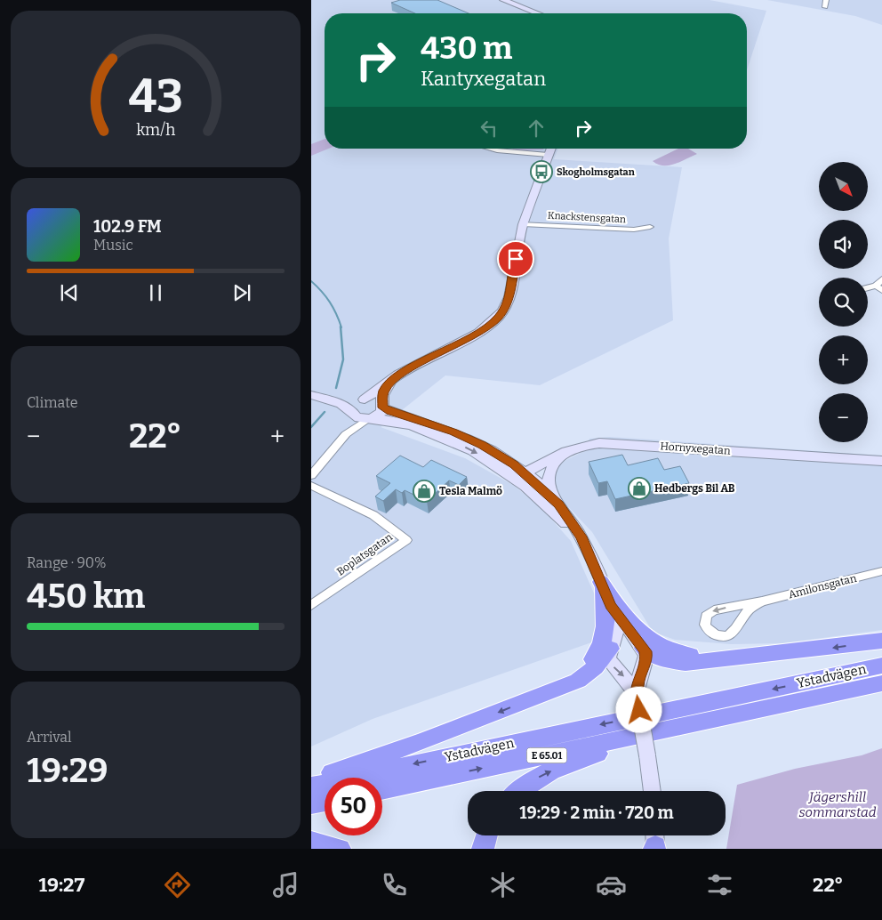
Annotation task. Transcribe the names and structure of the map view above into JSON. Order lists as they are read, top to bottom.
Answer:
{
  "streets": {
    "highway": ["Ystadvägen", "E 65.01"],
    "street": [
      "Knackstensgatan",
      "Hornyxegatan",
      "Boplatsgatan",
      "Amilonsgatan"
    ]
  },
  "parks": ["Jägershill sommarstad"],
  "places": {
    "bus stop": ["Skogholmsgatan"],
    "shop": ["Hedbergs Bil AB", "Tesla Malmö"]
  },
  "north": "bottom right",
  "page": {
    "turn": ["430 m", "Kantyxegatan"],
    "map_buttons": ["+", "−"],
    "song": ["102.9 FM", "Music"],
    "tile": [
      "Climate",
      ["Range · 90%", "450 km"],
      ["Arrival", "19:29"]
    ],
    "heat": ["−", "22°", "+"],
    "limit": "50",
    "trip": "19:29 · 2 min · 720 m",
    "tabs": ["19:27", "22°"],
    "gauge": ["43", "km/h"]
  }
}
